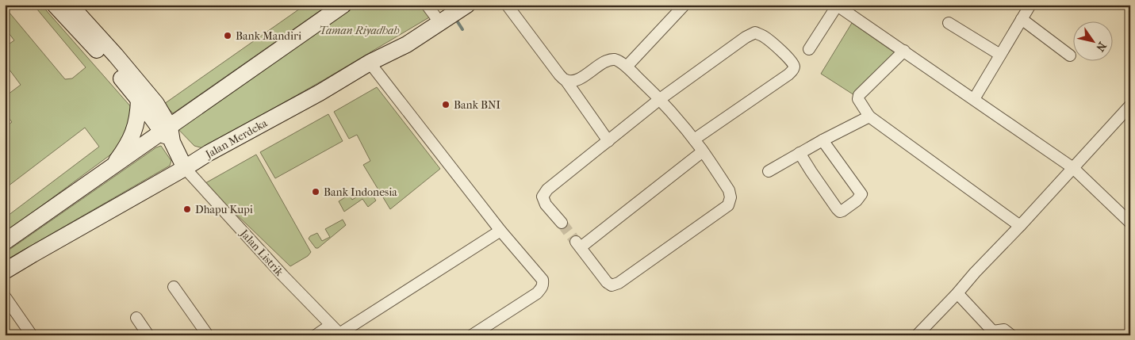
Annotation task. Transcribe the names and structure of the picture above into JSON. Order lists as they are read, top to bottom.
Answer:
{
  "streets": {
    "main road": ["Jalan Merdeka"],
    "street": ["Jalan Listrik"]
  },
  "crossings": [
    ["Jalan Merdeka", "Jalan Listrik"]
  ],
  "parks": ["Taman Riyadhah"],
  "places": [
    "Bank Mandiri",
    "Bank BNI",
    "Bank Indonesia",
    "Dhapu Kupi"
  ],
  "north": "bottom right"
}
